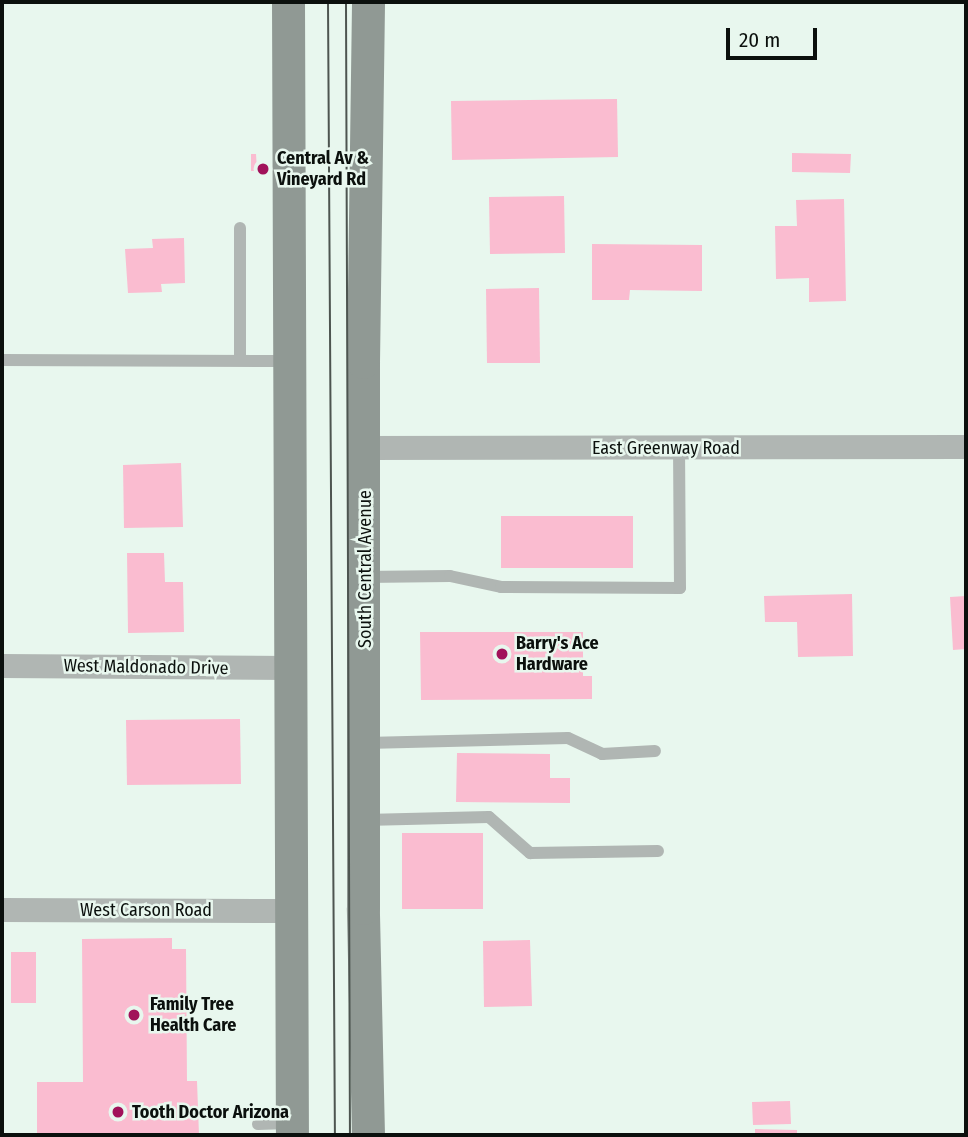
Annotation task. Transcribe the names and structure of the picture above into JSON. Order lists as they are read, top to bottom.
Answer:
{
  "streets": {
    "main road": ["South Central Avenue"],
    "street": ["East Greenway Road", "West Maldonado Drive", "West Carson Road"]
  },
  "crossings": [
    ["East Greenway Road", "South Central Avenue"]
  ],
  "places": [
    "Central Av & Vineyard Rd",
    "Barry's Ace Hardware",
    "Family Tree Health Care",
    "Tooth Doctor Arizona"
  ],
  "scale_bar": "20 m"
}
